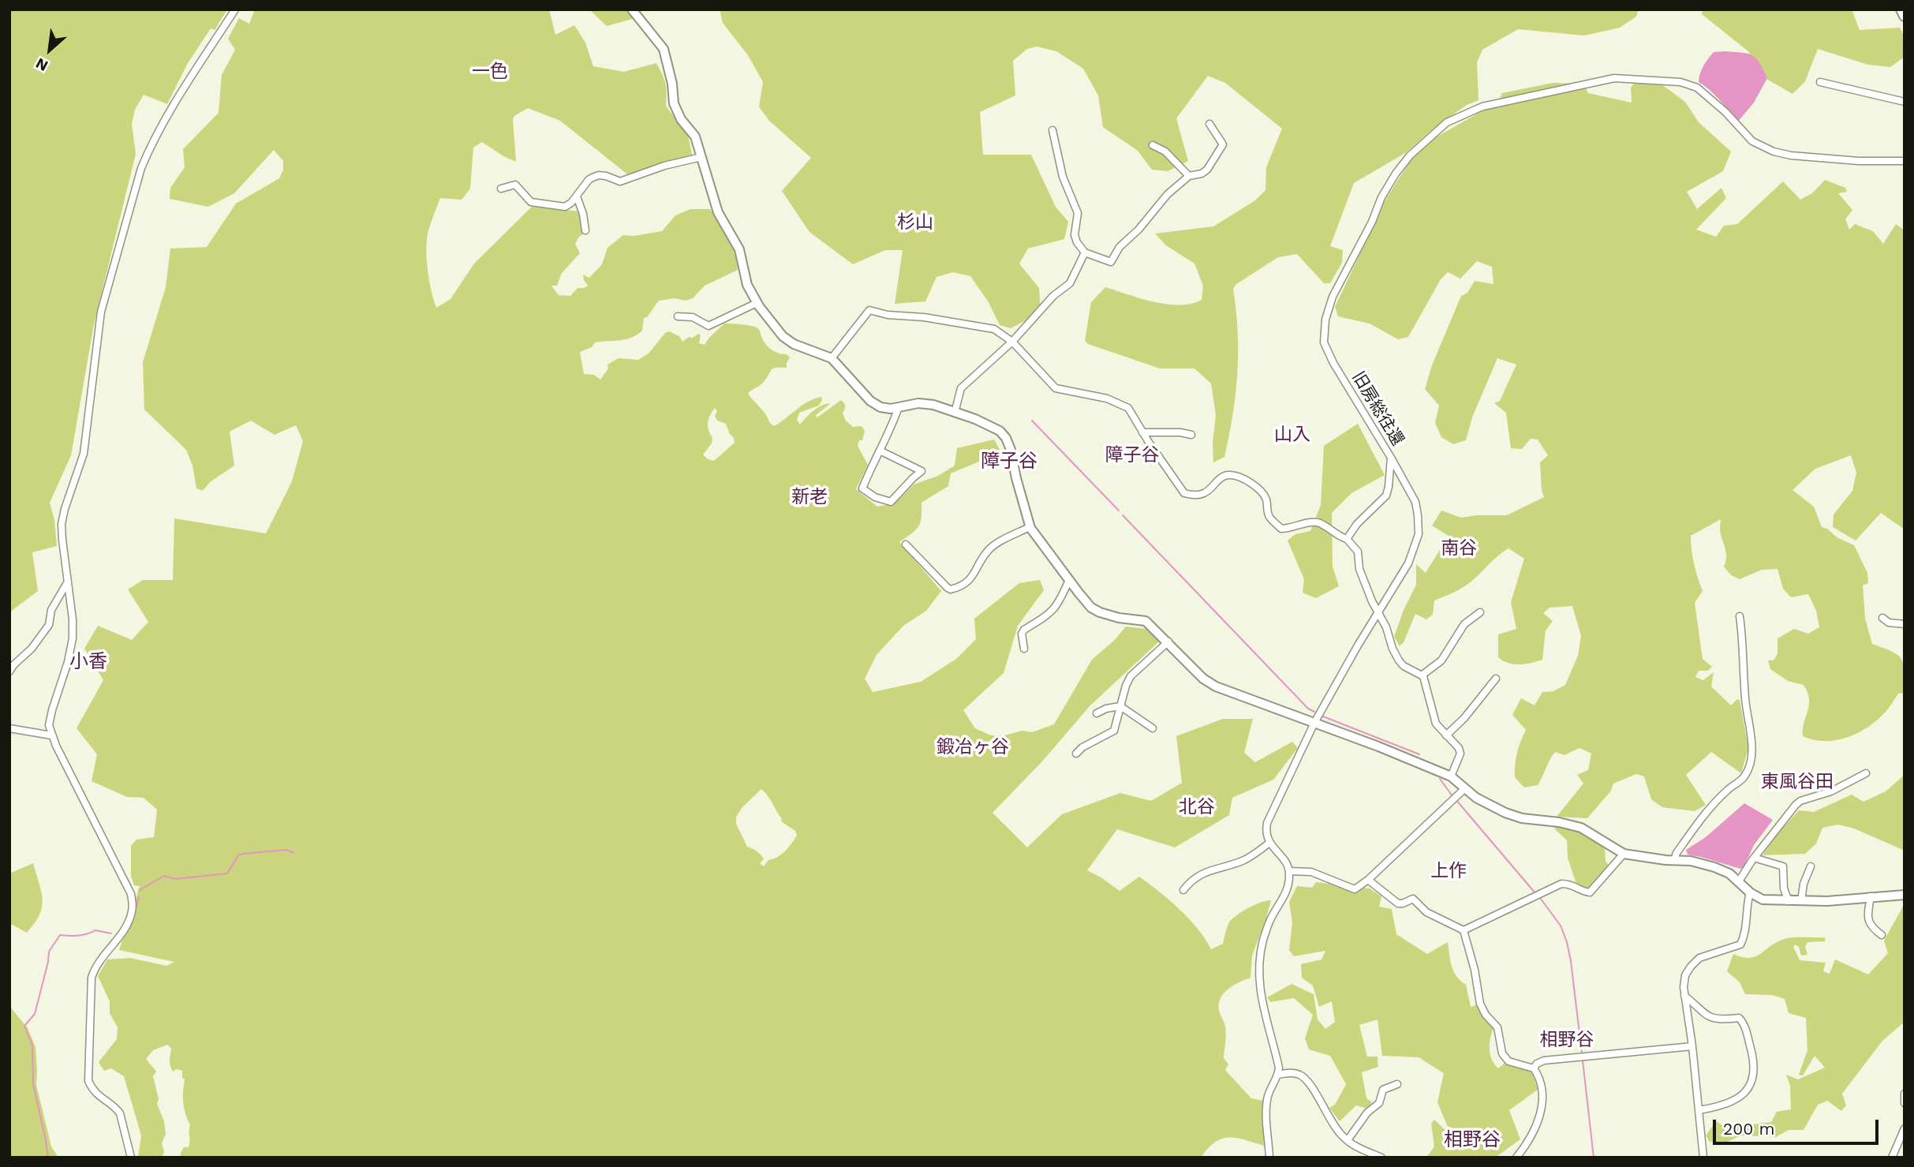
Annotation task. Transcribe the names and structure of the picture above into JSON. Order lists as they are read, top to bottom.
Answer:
{
  "streets": {
    "street": ["旧房総往還"]
  },
  "districts": [
    "一色",
    "杉山",
    "山入",
    "障子谷",
    "障子谷",
    "新老",
    "南谷",
    "小香",
    "鍛冶ヶ谷",
    "東風谷田",
    "北谷",
    "上作",
    "相野谷",
    "相野谷"
  ],
  "scale_bar": "200 m",
  "north": "bottom left"
}
